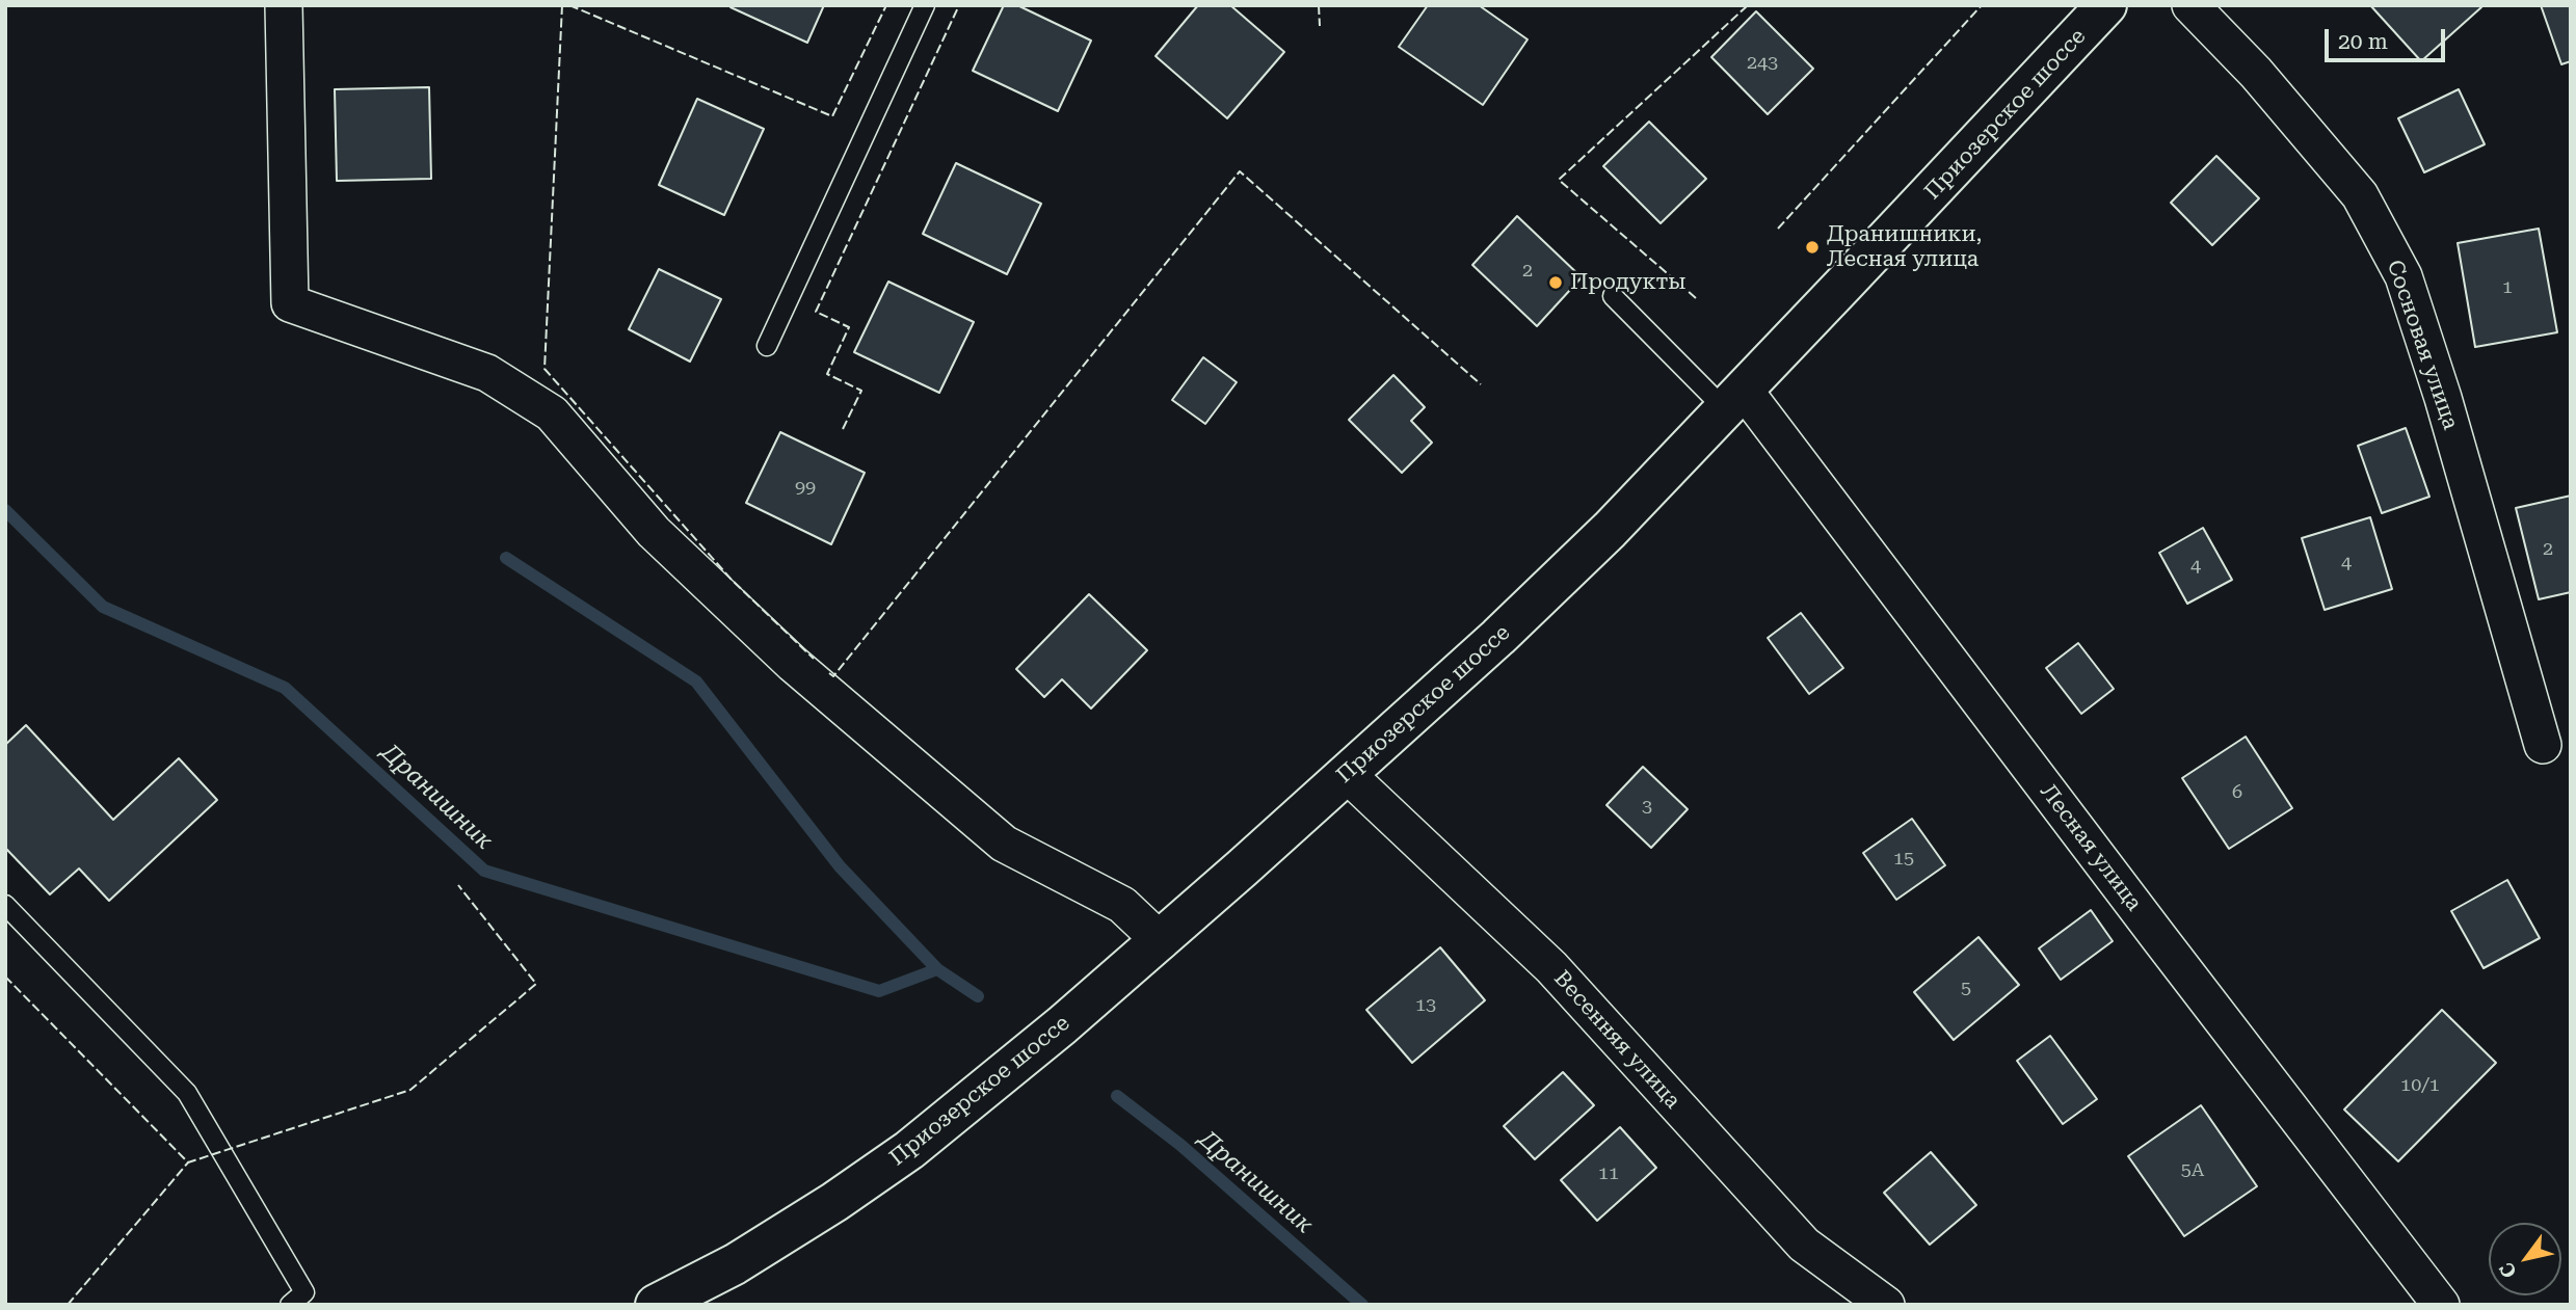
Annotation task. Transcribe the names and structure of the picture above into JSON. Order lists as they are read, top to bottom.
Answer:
{
  "streets": {
    "main road": ["Приозерское шоссе"],
    "street": ["Сосновая улица", "Лесная улица", "Весенняя улица"]
  },
  "crossings": [
    ["Приозерское шоссе", "Лесная улица"],
    ["Приозерское шоссе", "Весенняя улица"]
  ],
  "water": ["Дранишник"],
  "places": ["Дранишники, Лесная улица", "Продукты"],
  "house_numbers": [
    "243",
    "2",
    "1",
    "99",
    "2",
    "4",
    "4",
    "6",
    "3",
    "15",
    "5",
    "13",
    "10/1",
    "5А",
    "11"
  ],
  "scale_bar": "20 m",
  "north": "bottom left"
}
